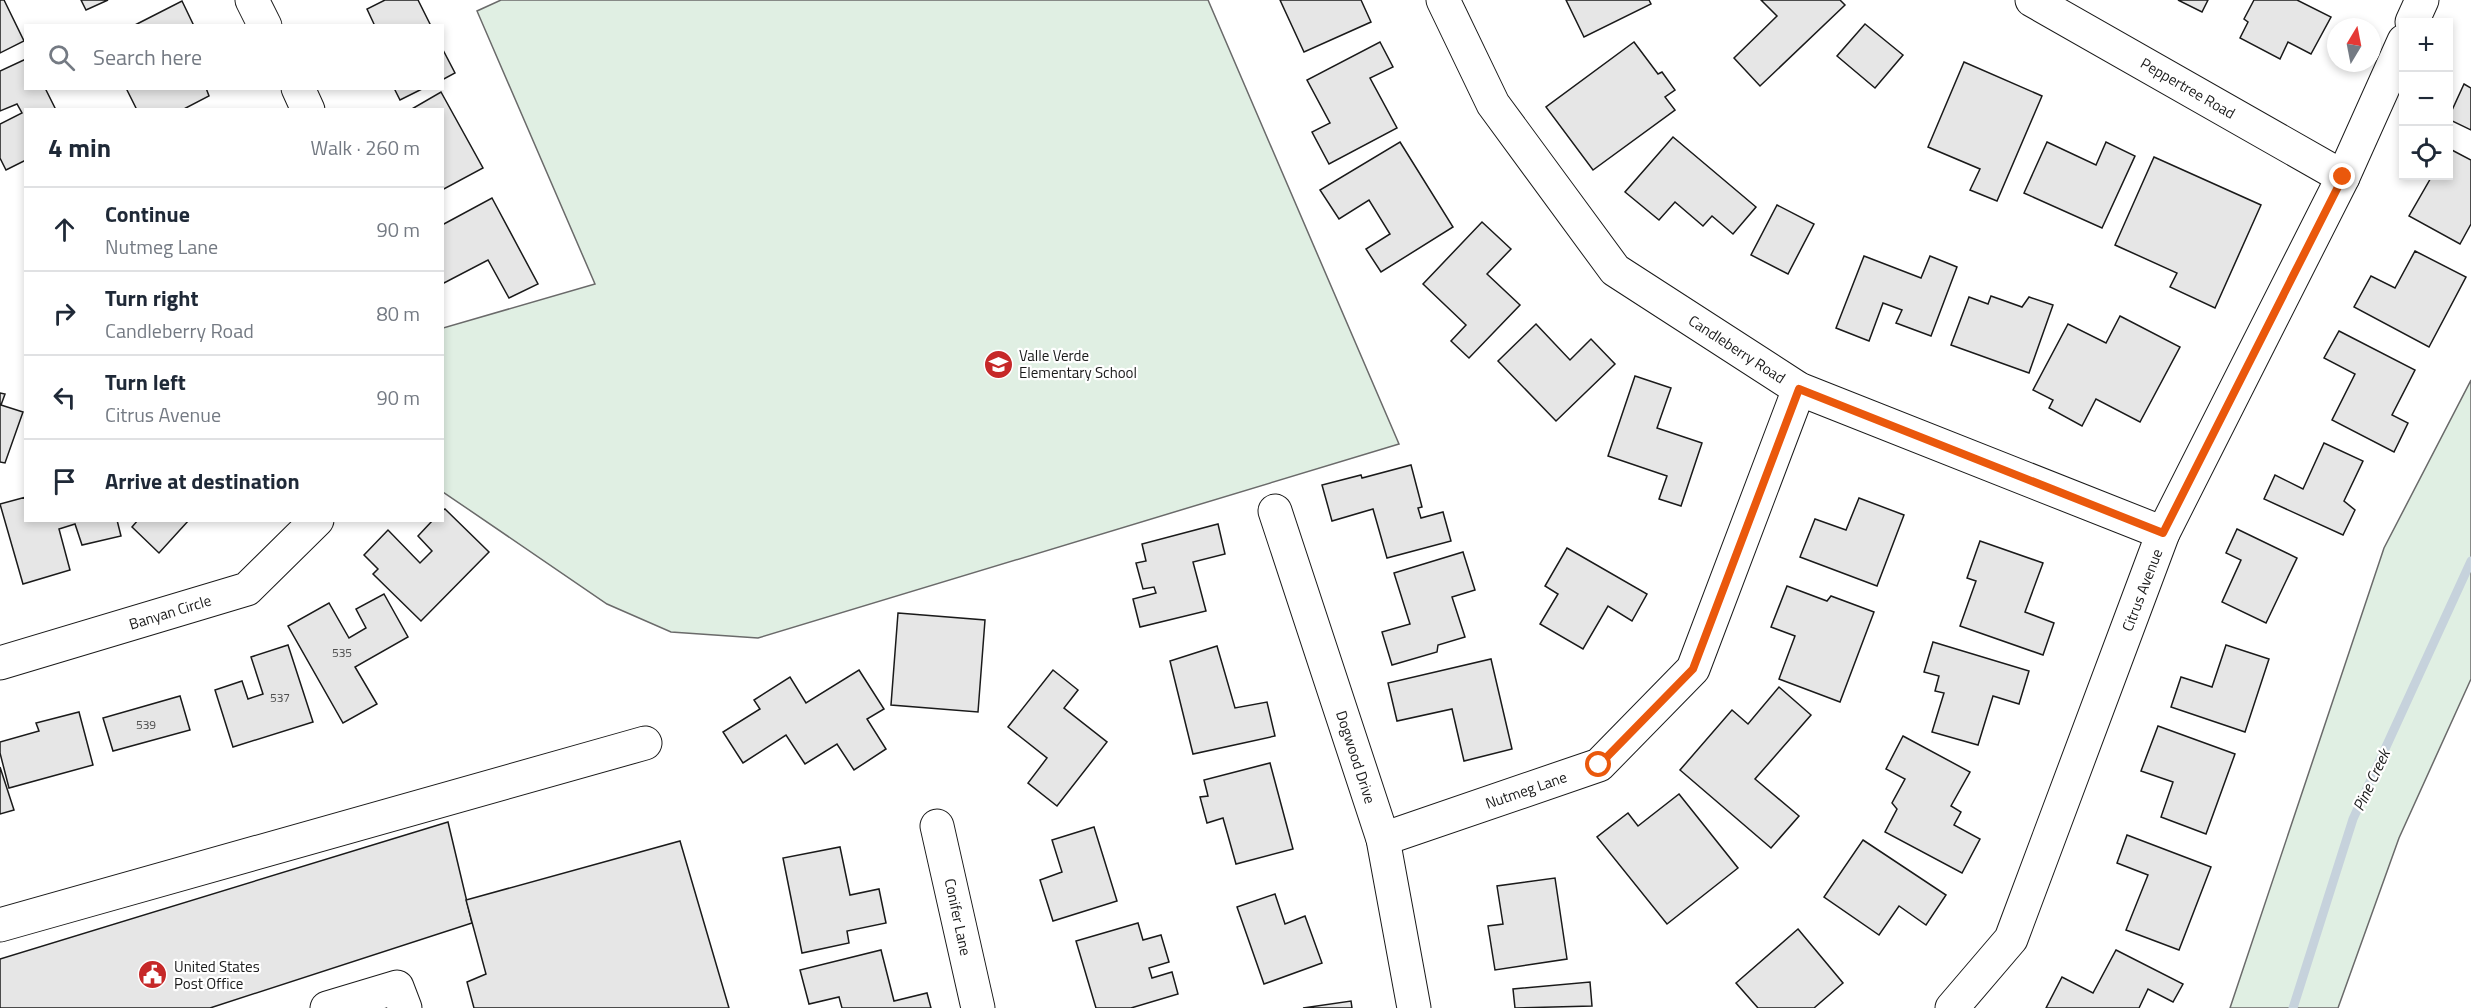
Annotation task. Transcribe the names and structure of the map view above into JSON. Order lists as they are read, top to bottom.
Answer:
{
  "streets": {
    "street": [
      "Peppertree Road",
      "Candleberry Road",
      "Citrus Avenue",
      "Banyan Circle",
      "Dogwood Drive",
      "Nutmeg Lane",
      "Conifer Lane"
    ]
  },
  "crossings": [
    ["Peppertree Road", "Citrus Avenue"],
    ["Candleberry Road", "Citrus Avenue"],
    ["Candleberry Road", "Nutmeg Lane"],
    ["Dogwood Drive", "Nutmeg Lane"]
  ],
  "water": ["Pine Creek"],
  "places": {
    "school or university": ["Valle Verde Elementary School"],
    "public building": ["United States Post Office"]
  },
  "house_numbers": ["535", "537", "539"],
  "north": "top",
  "page": {
    "map_buttons": ["+", "−"],
    "search": "Search here",
    "heading": ["4 min", "Walk · 260 m"],
    "list": [
      ["Continue", "Nutmeg Lane", "90 m"],
      ["Turn right", "Candleberry Road", "80 m"],
      ["Turn left", "Citrus Avenue", "90 m"],
      "Arrive at destination"
    ]
  }
}
